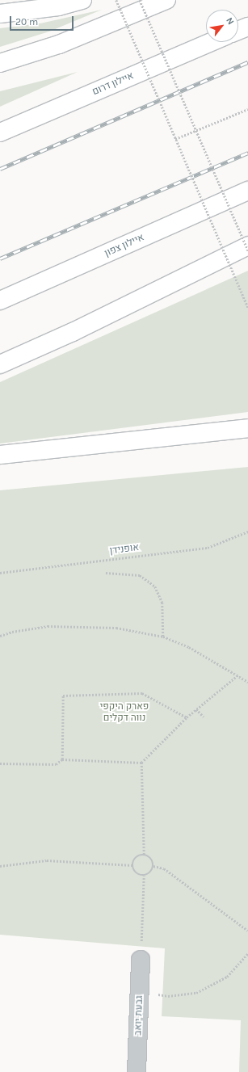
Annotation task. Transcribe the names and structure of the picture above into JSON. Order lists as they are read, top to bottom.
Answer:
{
  "streets": {
    "highway": ["איילון דרום", "איילון צפון"],
    "street": ["גבעת יואב"],
    "path": ["אופנידן"]
  },
  "parks": ["פארק היקפי נווה דקלים"],
  "scale_bar": "20 m",
  "north": "top right"
}
